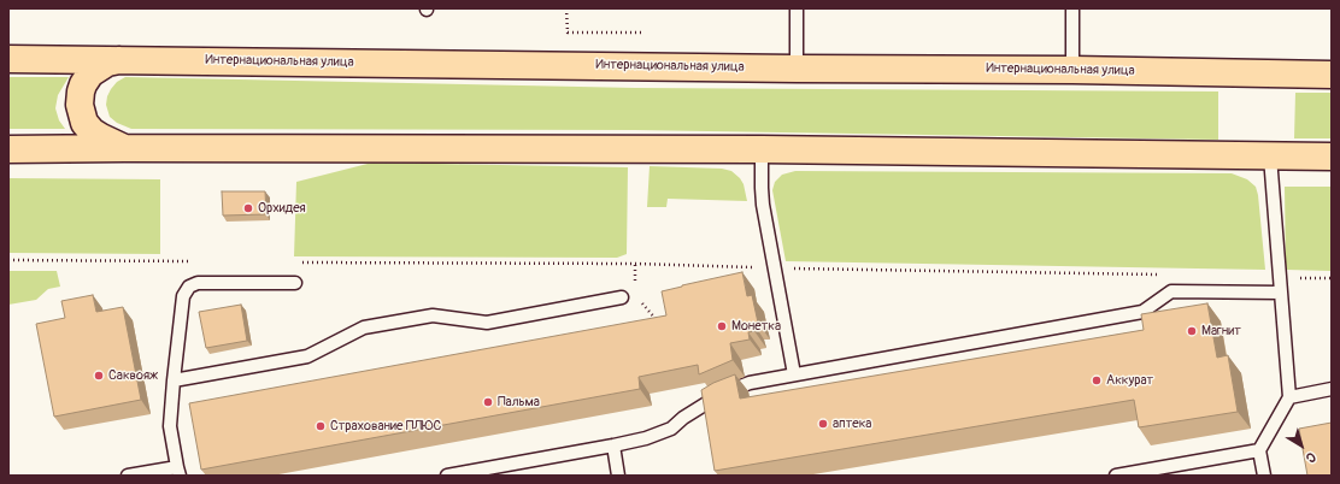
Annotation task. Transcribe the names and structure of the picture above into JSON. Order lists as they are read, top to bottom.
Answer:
{
  "streets": {
    "main road": ["Интернациональная улица"]
  },
  "places": [
    "Орхидея",
    "Монетка",
    "Магнит",
    "Саквояж",
    "Аккурат",
    "Пальма",
    "аптека",
    "Страхование ПЛЮС"
  ],
  "north": "bottom right"
}
